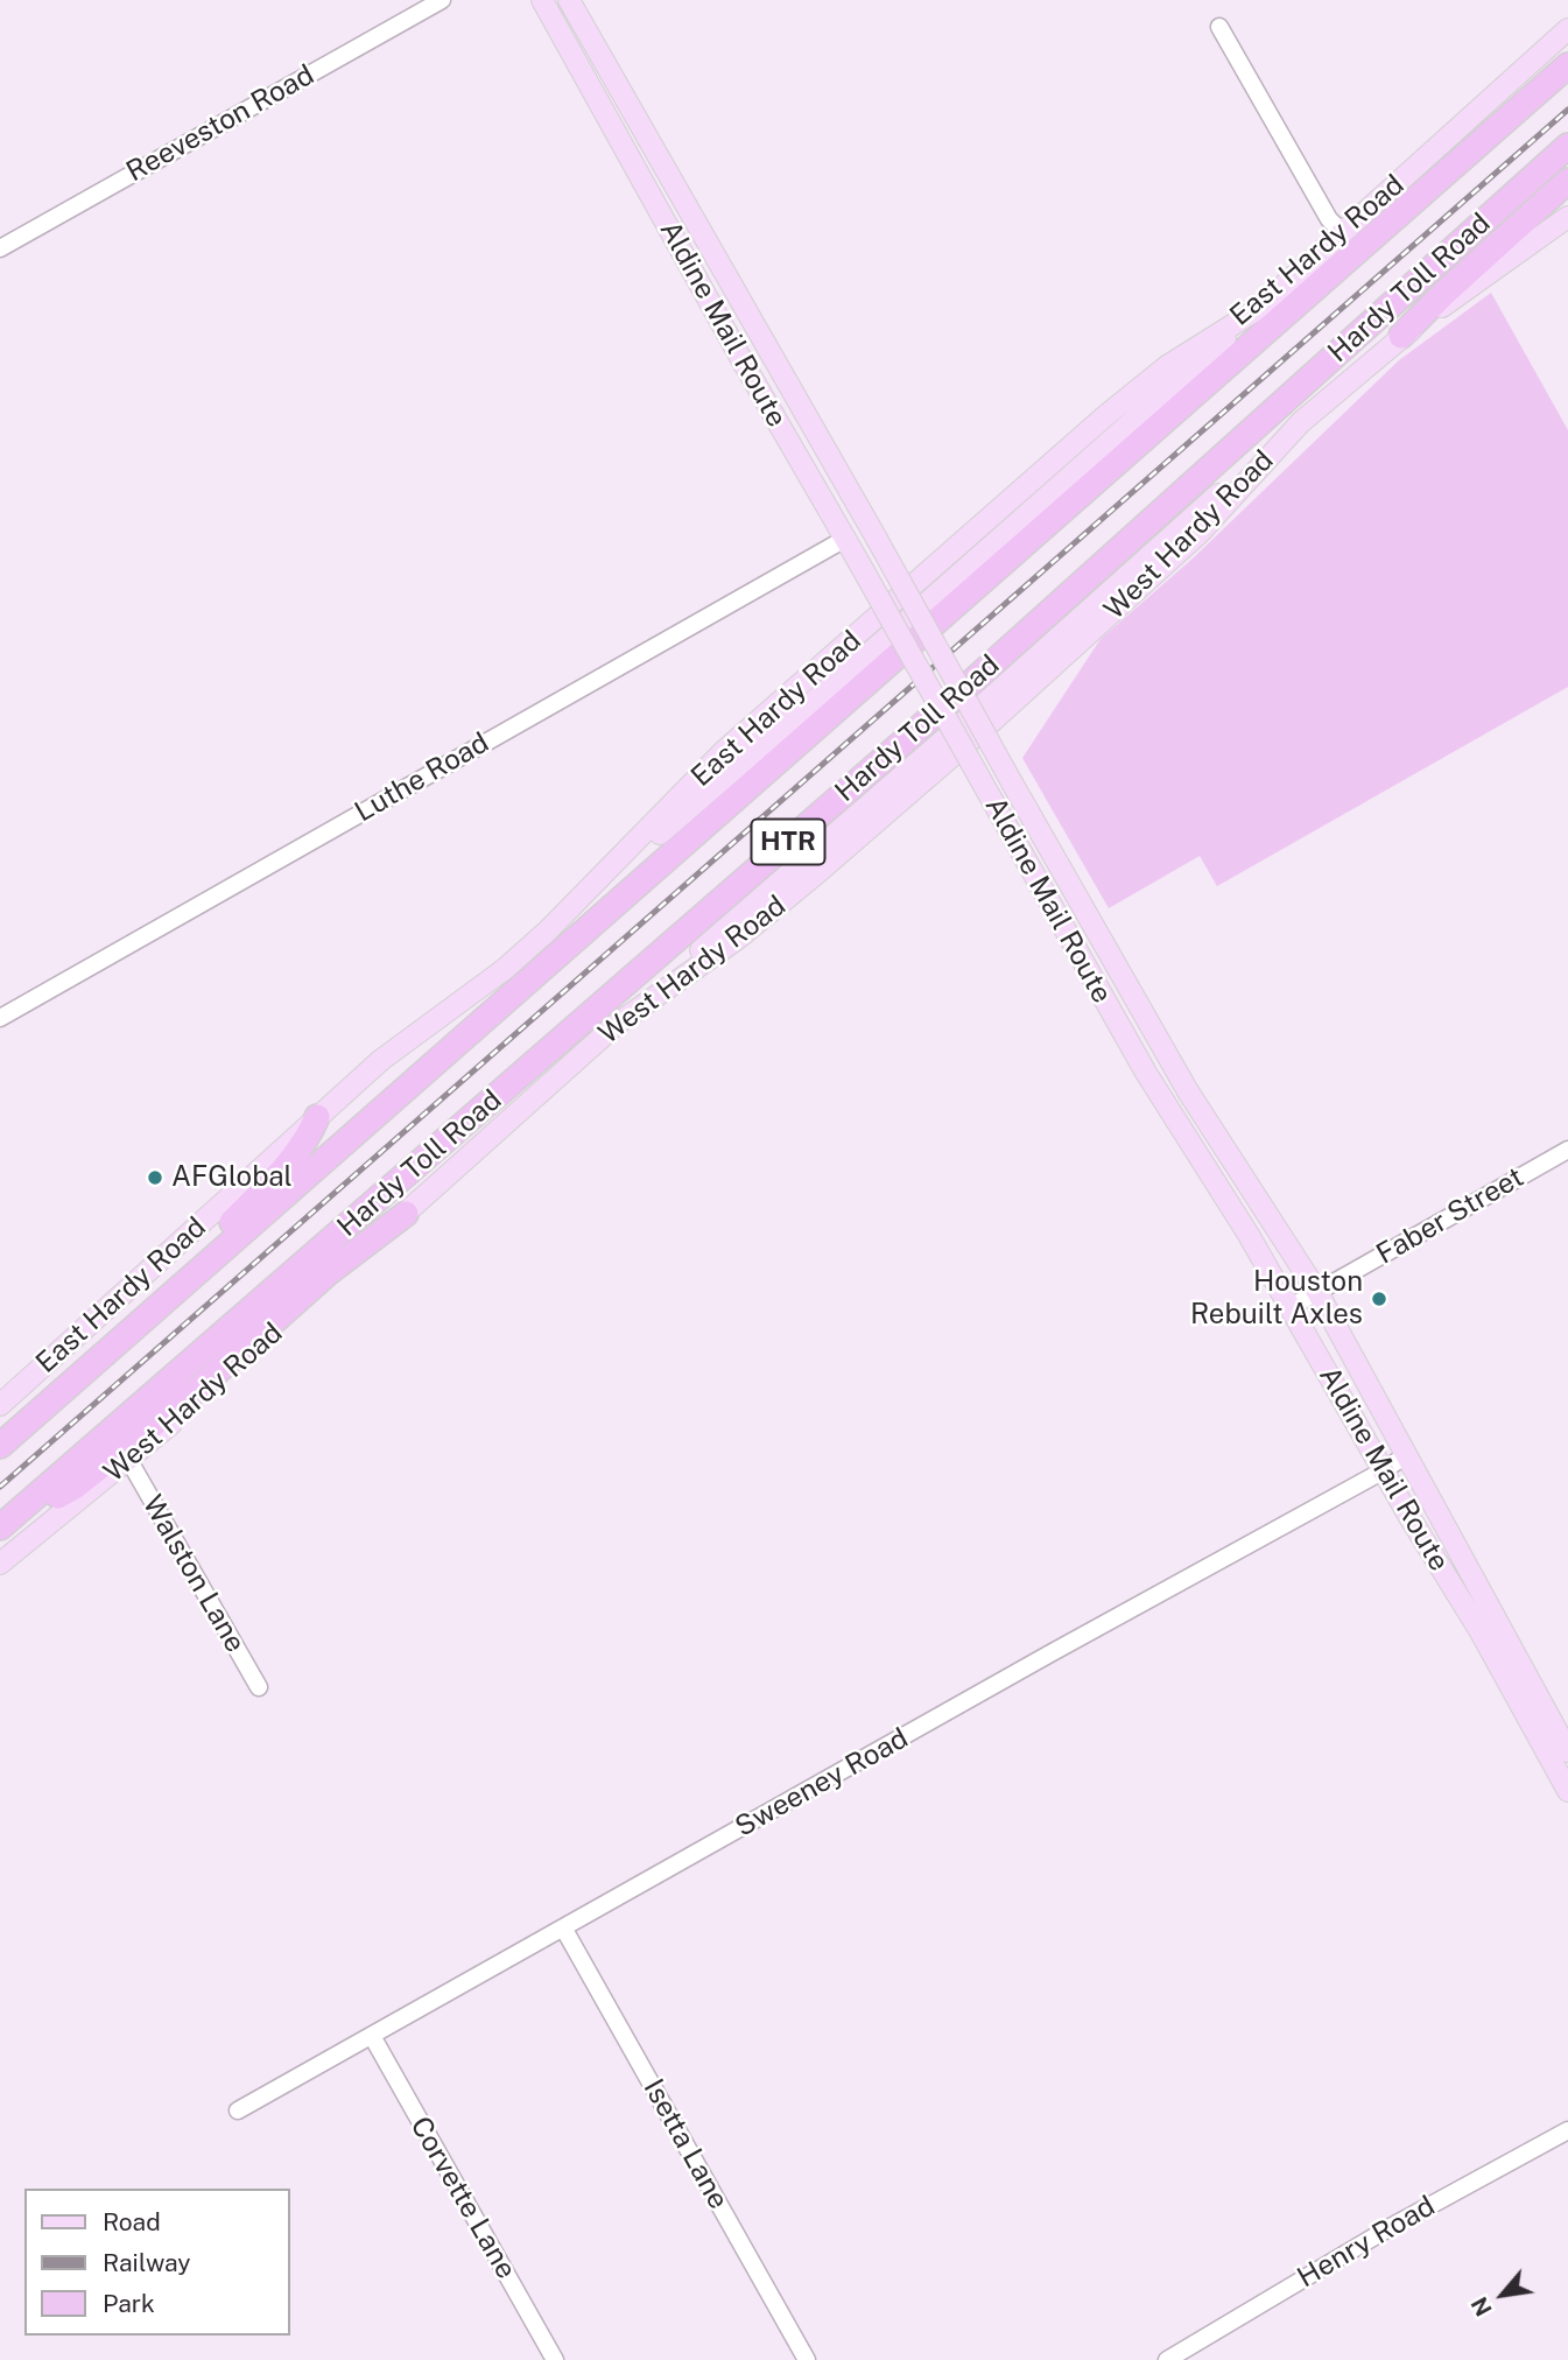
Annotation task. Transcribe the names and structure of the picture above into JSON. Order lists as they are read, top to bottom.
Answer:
{
  "streets": {
    "highway": ["Hardy Toll Road", "HTR"],
    "main road": ["East Hardy Road", "Aldine Mail Route", "West Hardy Road"],
    "street": [
      "Reeveston Road",
      "Luthe Road",
      "Faber Street",
      "Walston Lane",
      "Sweeney Road",
      "Isetta Lane",
      "Corvette Lane",
      "Henry Road"
    ]
  },
  "crossings": [
    ["Aldine Mail Route", "Luthe Road"],
    ["Aldine Mail Route", "Faber Street"],
    ["Aldine Mail Route", "Sweeney Road"],
    ["West Hardy Road", "Walston Lane"],
    ["Sweeney Road", "Isetta Lane"],
    ["Sweeney Road", "Corvette Lane"]
  ],
  "places": ["AFGlobal", "Houston Rebuilt Axles"],
  "legend": ["Road", "Railway", "Park"],
  "north": "bottom left"
}
